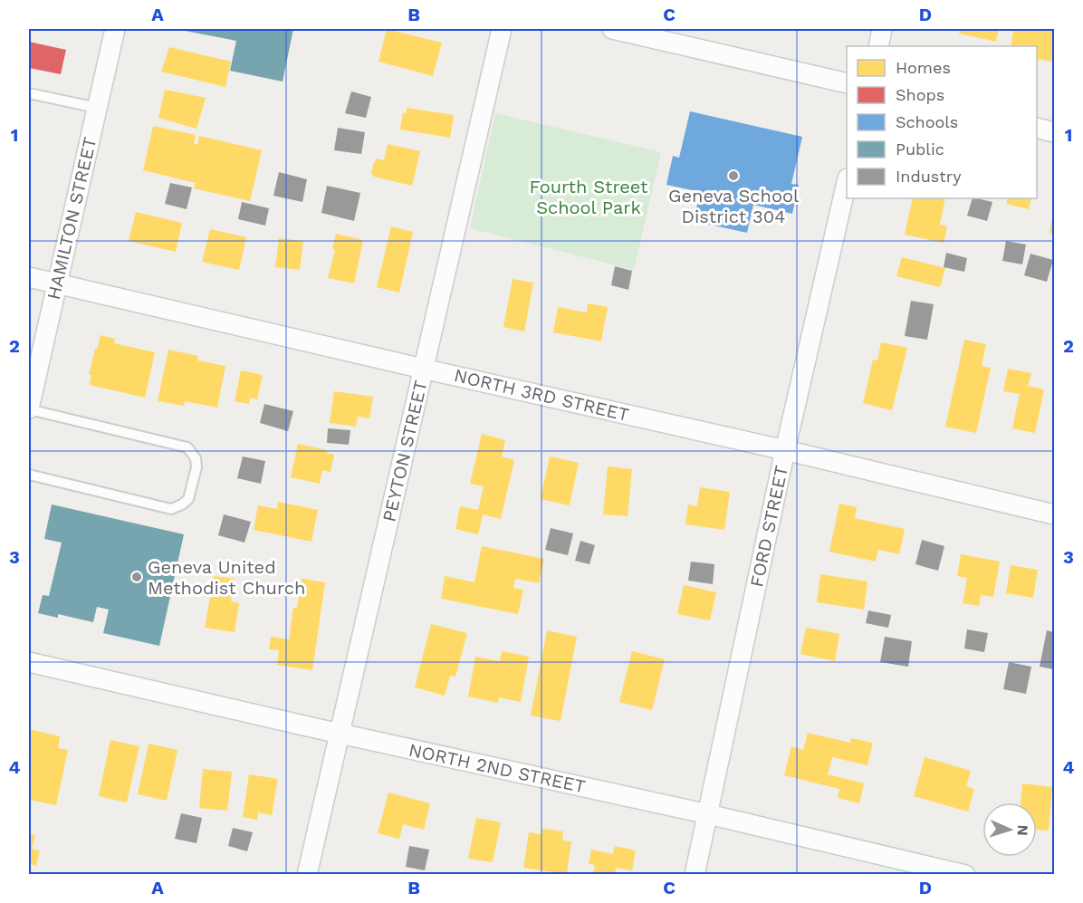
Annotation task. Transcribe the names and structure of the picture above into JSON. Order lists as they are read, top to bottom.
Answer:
{
  "streets": {
    "street": [
      "HAMILTON STREET",
      "NORTH 3RD STREET",
      "PEYTON STREET",
      "FORD STREET",
      "NORTH 2ND STREET"
    ]
  },
  "crossings": [
    ["HAMILTON STREET", "NORTH 3RD STREET"],
    ["NORTH 3RD STREET", "PEYTON STREET"],
    ["NORTH 3RD STREET", "FORD STREET"],
    ["PEYTON STREET", "NORTH 2ND STREET"],
    ["FORD STREET", "NORTH 2ND STREET"]
  ],
  "parks": ["Fourth Street School Park"],
  "places": ["Geneva School District 304", "Geneva United Methodist Church"],
  "legend": [
    "Homes",
    "Shops",
    "Schools",
    "Public",
    "Industry"
  ],
  "north": "right",
  "grid": {
    "columns": [
      "A",
      "B",
      "C",
      "D"
    ],
    "rows": [
      "1",
      "2",
      "3",
      "4"
    ]
  }
}
